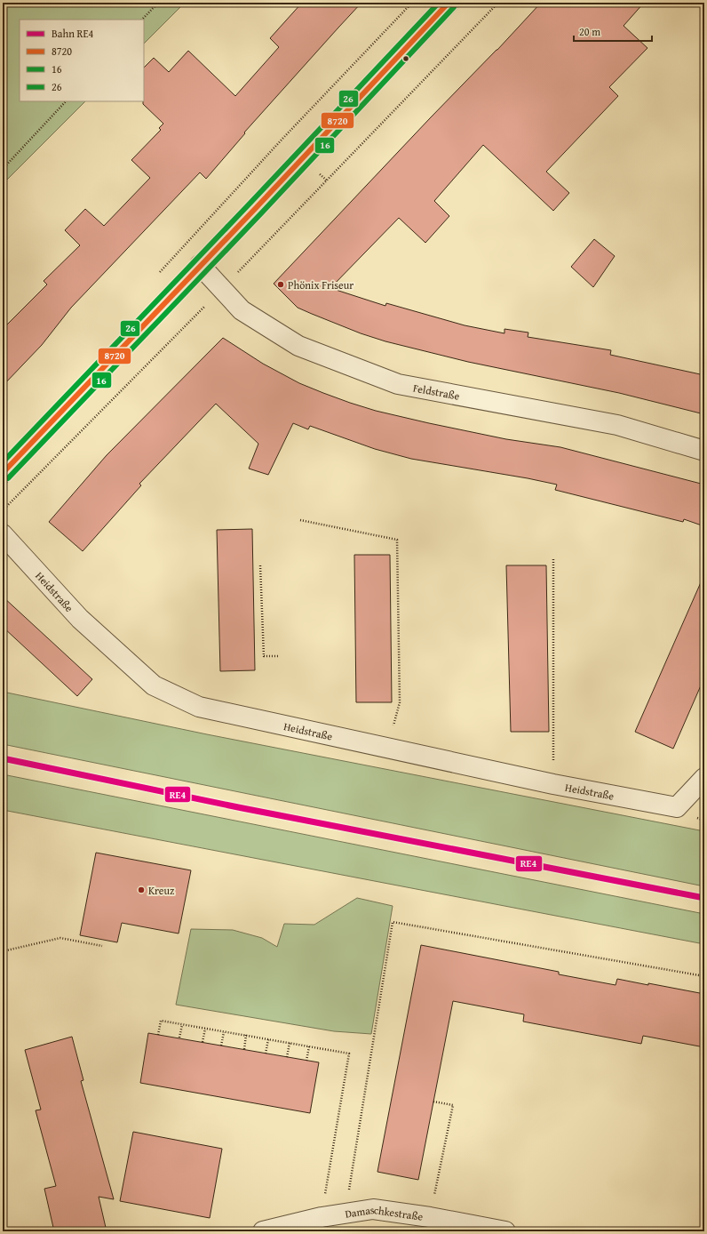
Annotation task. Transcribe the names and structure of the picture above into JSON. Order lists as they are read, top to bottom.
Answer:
{
  "streets": {
    "street": ["Feldstraße", "Heidstraße", "Damaschkestraße"]
  },
  "places": ["Phönix Friseur", "Kreuz"],
  "lines": [
    "transit line 8720",
    "transit line 26",
    "transit line 16",
    "rail line RE4"
  ],
  "legend": [
    "Bahn RE4",
    "8720",
    "16",
    "26"
  ],
  "scale_bar": "20 m"
}
